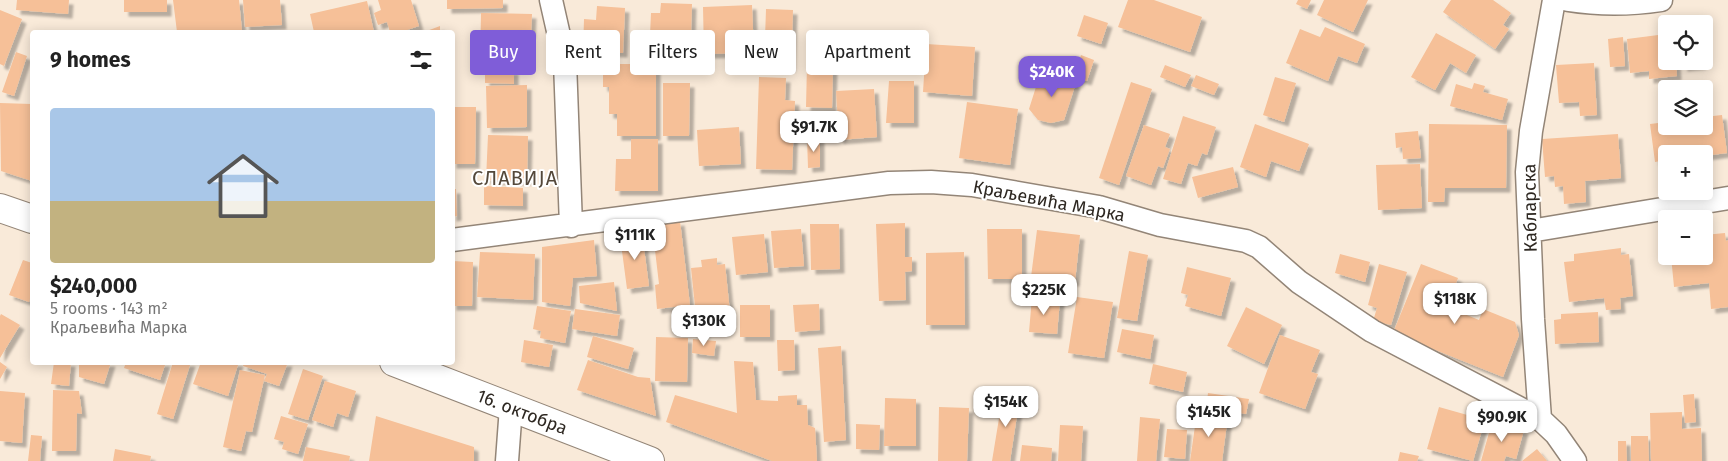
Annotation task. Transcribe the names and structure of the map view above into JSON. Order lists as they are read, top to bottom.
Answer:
{
  "streets": {
    "main road": ["16. октобра"],
    "street": ["Краљевића Марка", "Кабларска"]
  },
  "crossings": [
    ["Краљевића Марка", "Кабларска"]
  ],
  "districts": ["СЛАВИЈА"],
  "page": {
    "map_buttons": ["+", "−"],
    "chip": [
      "Buy",
      "Rent",
      "Filters",
      "New",
      "Apartment"
    ],
    "heading": "9 homes",
    "price": [
      "$240K",
      "$91.7K",
      "$111K",
      "$225K",
      "$118K",
      "$130K",
      "$154K",
      "$145K",
      "$90.9K"
    ],
    "list": [
      {
        "name": "$240,000",
        "note": "5 rooms · 143 m² · Краљевића Марка"
      }
    ]
  }
}
